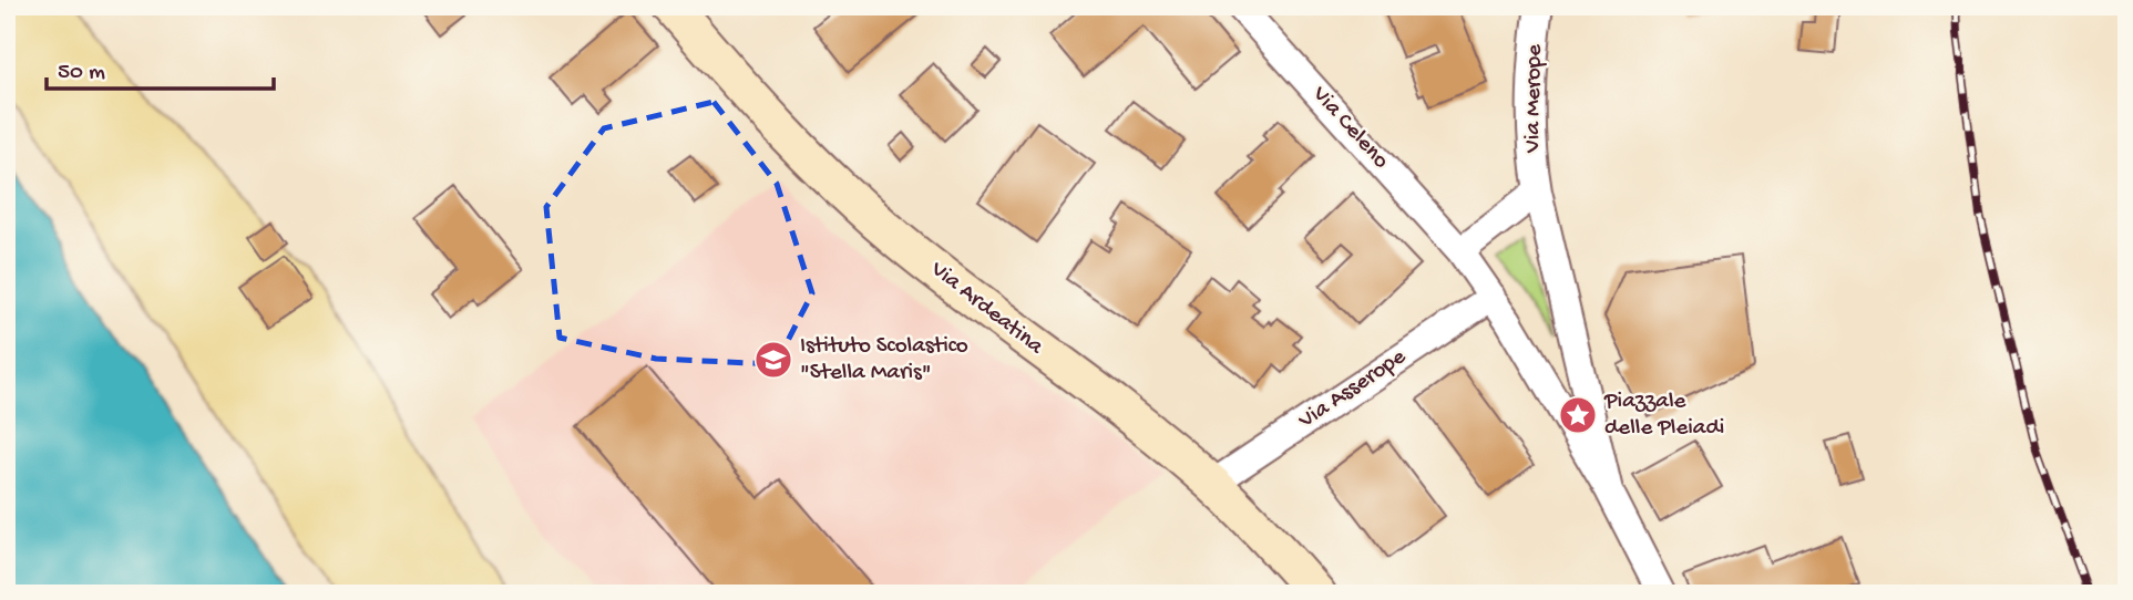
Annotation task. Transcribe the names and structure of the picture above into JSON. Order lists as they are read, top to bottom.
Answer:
{
  "streets": {
    "main road": ["Via Ardeatina"],
    "street": ["Via Merope", "Via Celeno", "Via Asserope"]
  },
  "crossings": [
    ["Via Ardeatina", "Via Asserope"]
  ],
  "places": {
    "school or university": ["Istituto Scolastico \"Stella Maris\""],
    "place": ["Piazzale delle Pleiadi"]
  },
  "scale_bar": "50 m"
}
